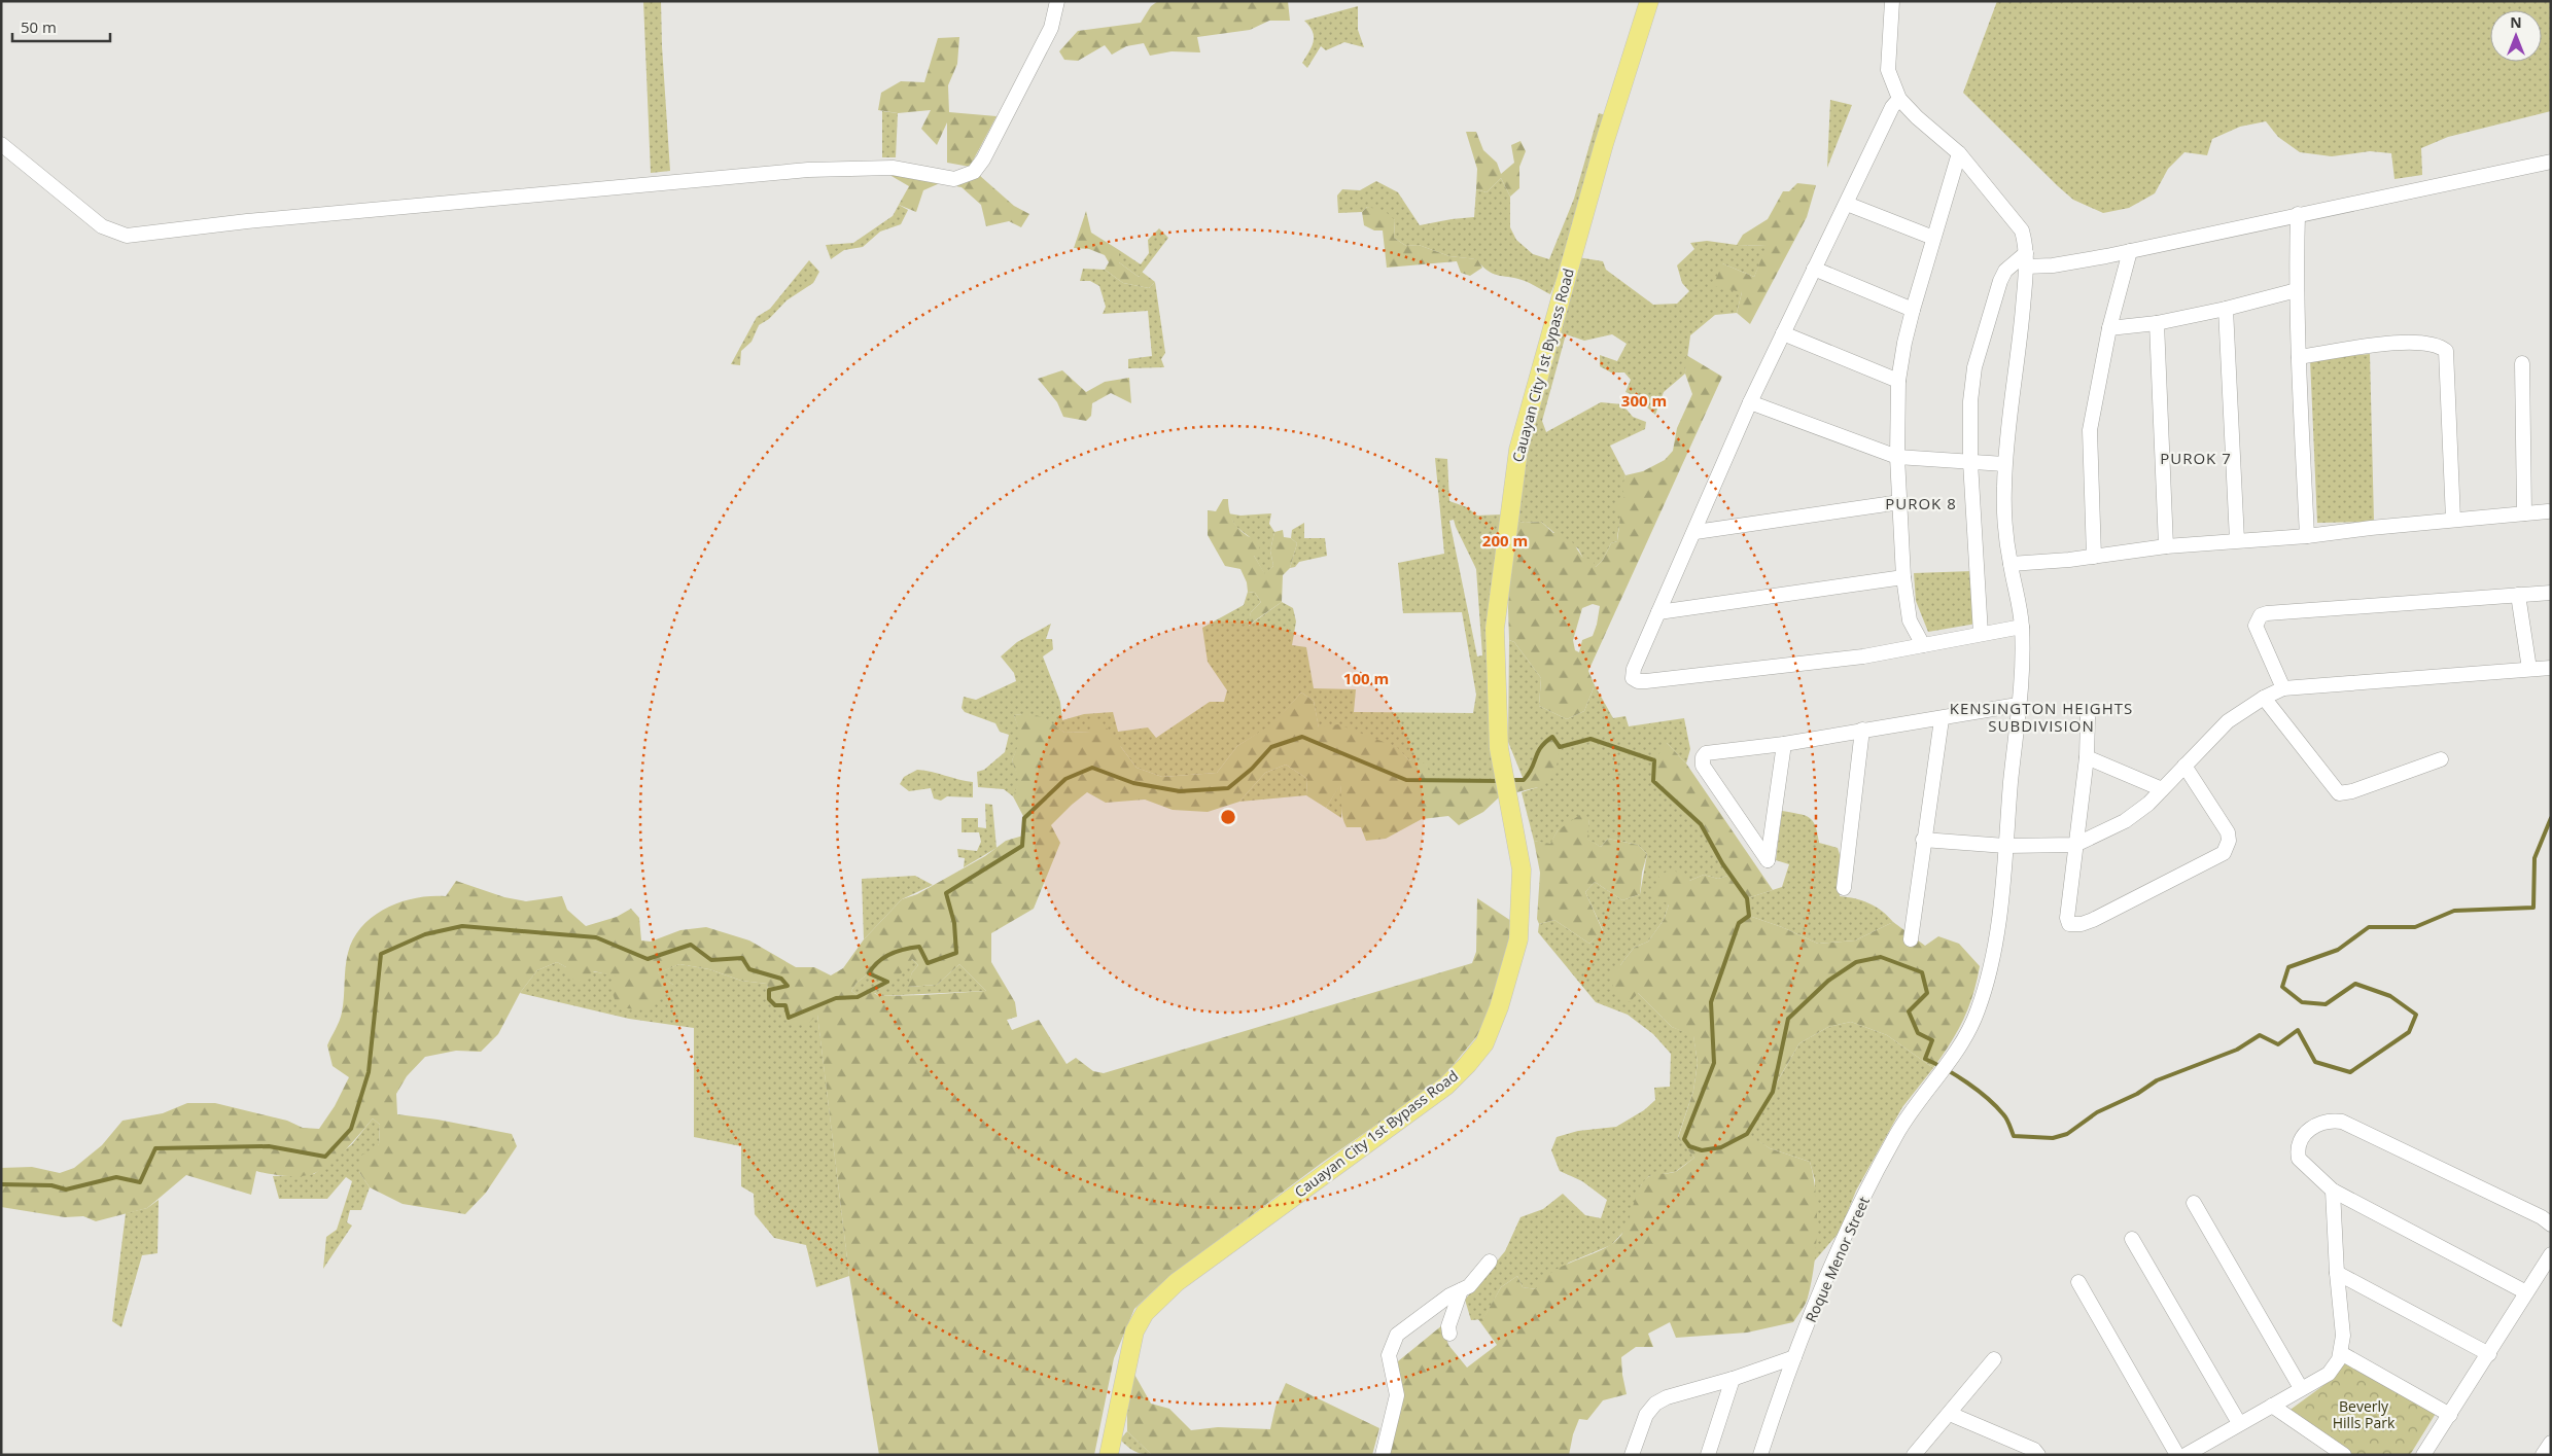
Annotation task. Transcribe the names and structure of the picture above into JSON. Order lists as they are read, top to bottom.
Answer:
{
  "streets": {
    "main road": ["Cauayan City 1st Bypass Road"],
    "street": ["Roque Menor Street"]
  },
  "districts": ["PUROK 7", "PUROK 8", "KENSINGTON HEIGHTS SUBDIVISION"],
  "parks": ["Beverly Hills Park"],
  "scale_bar": "50 m",
  "north": "top",
  "rings": ["300 m", "200 m", "100 m"]
}
